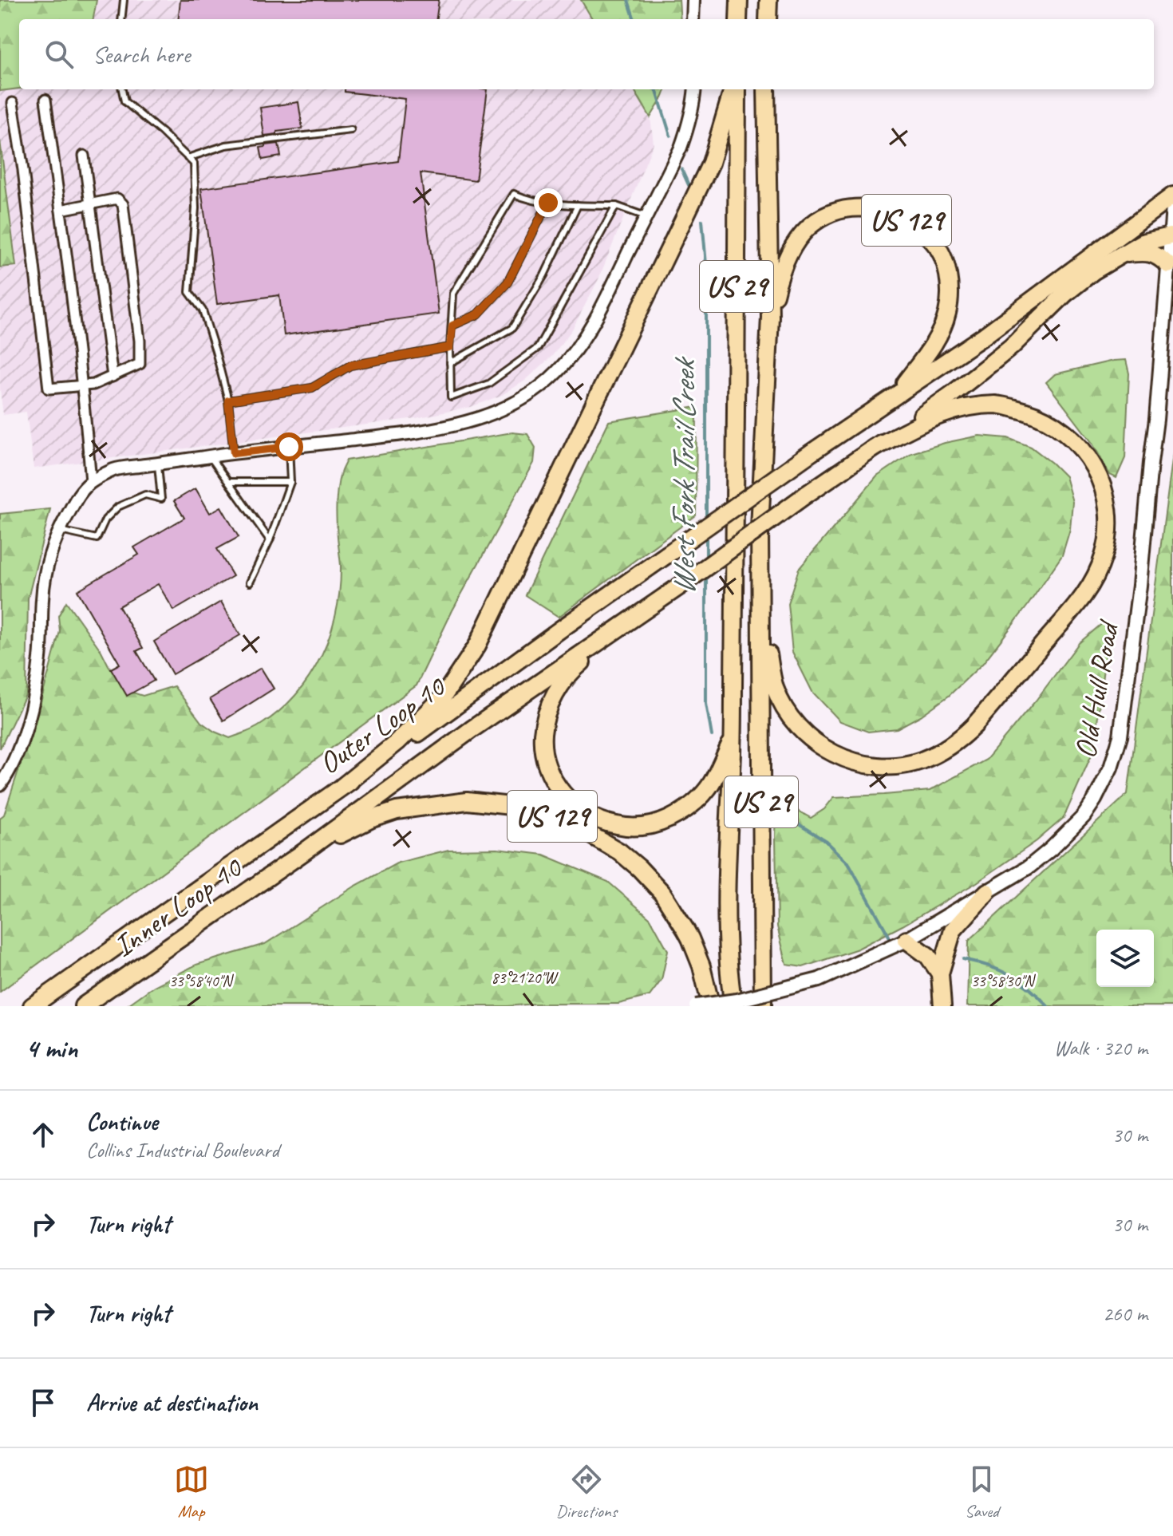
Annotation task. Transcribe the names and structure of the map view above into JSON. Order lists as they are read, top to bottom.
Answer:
{
  "streets": {
    "highway": [
      "US 129",
      "US 29",
      "Outer Loop 10",
      "Inner Loop 10"
    ],
    "main road": ["Old Hull Road"]
  },
  "crossings": [
    ["US 129", "US 29"],
    ["US 129", "Outer Loop 10"],
    ["US 129", "Inner Loop 10"]
  ],
  "water": ["West Fork Trail Creek"],
  "page": {
    "search": "Search here",
    "heading": ["4 min", "Walk · 320 m"],
    "list": [
      ["Continue", "Collins Industrial Boulevard", "30 m"],
      ["Turn right", "30 m"],
      ["Turn right", "260 m"],
      "Arrive at destination"
    ],
    "nav": ["Map", "Directions", "Saved"]
  },
  "coordinates": ["83°21'20\"W", "33°58'40\"N", "33°58'30\"N"]
}
